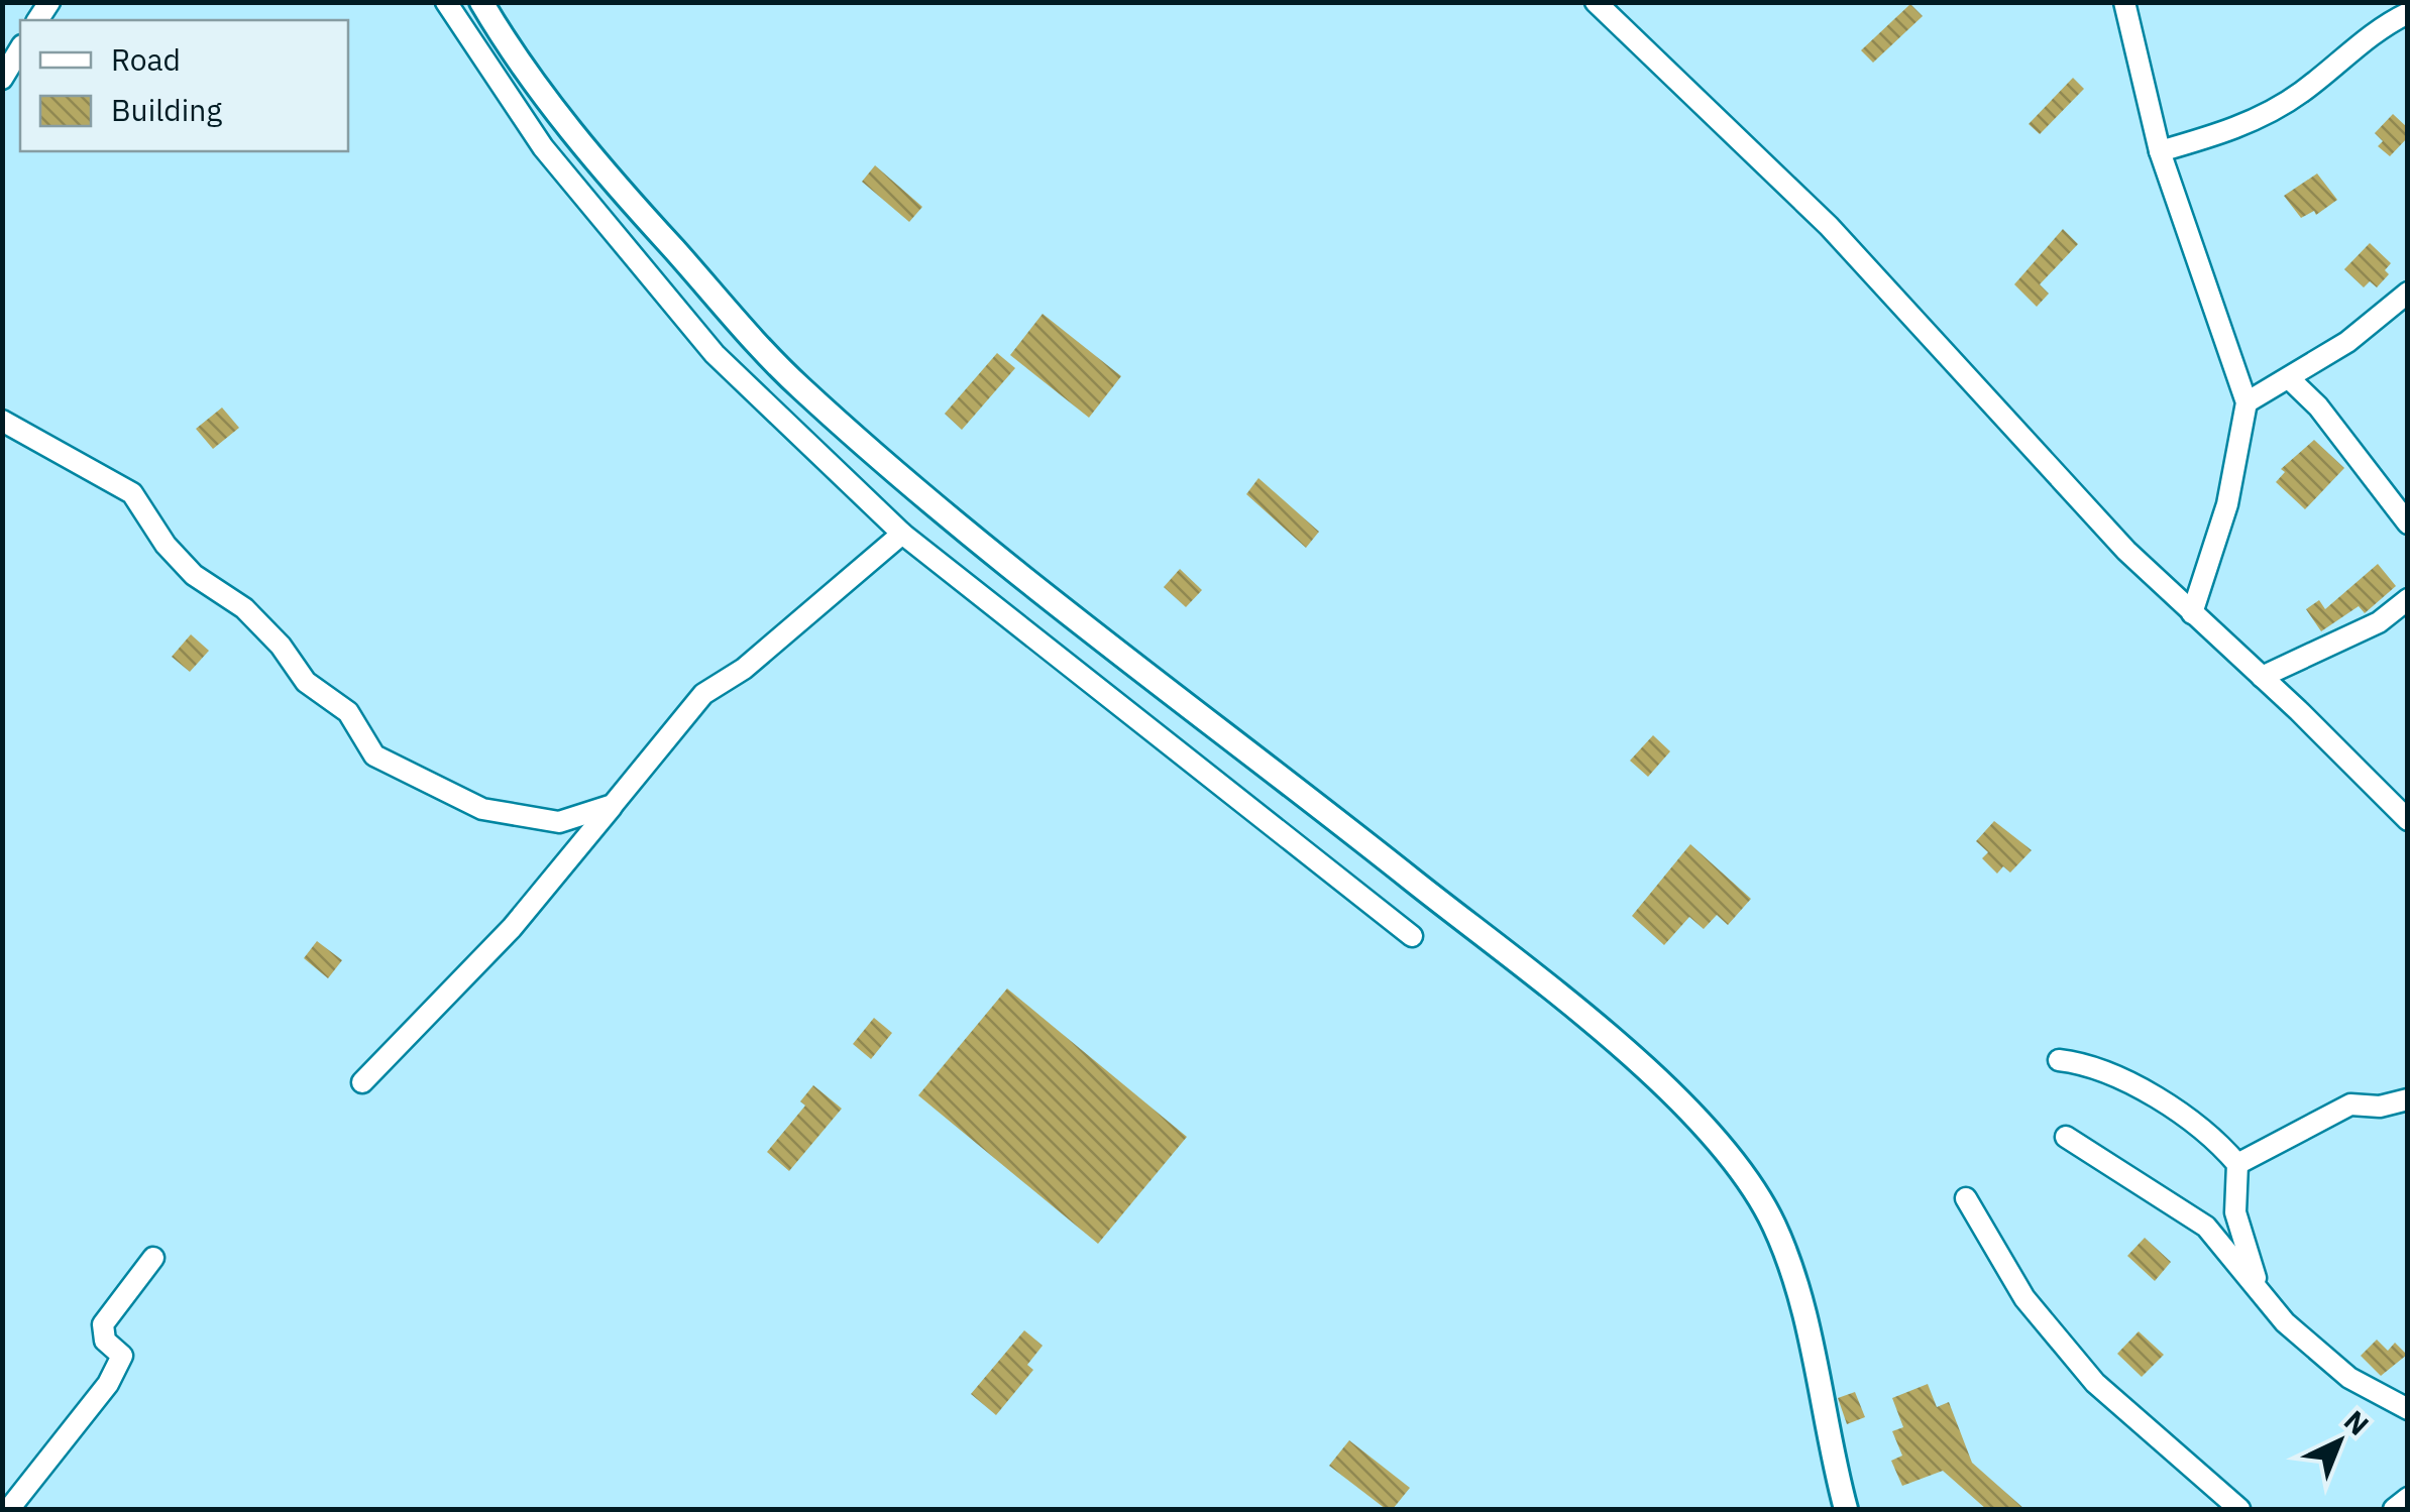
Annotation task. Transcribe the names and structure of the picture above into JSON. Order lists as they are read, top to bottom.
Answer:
{
  "legend": ["Road", "Building"],
  "north": "top right"
}
